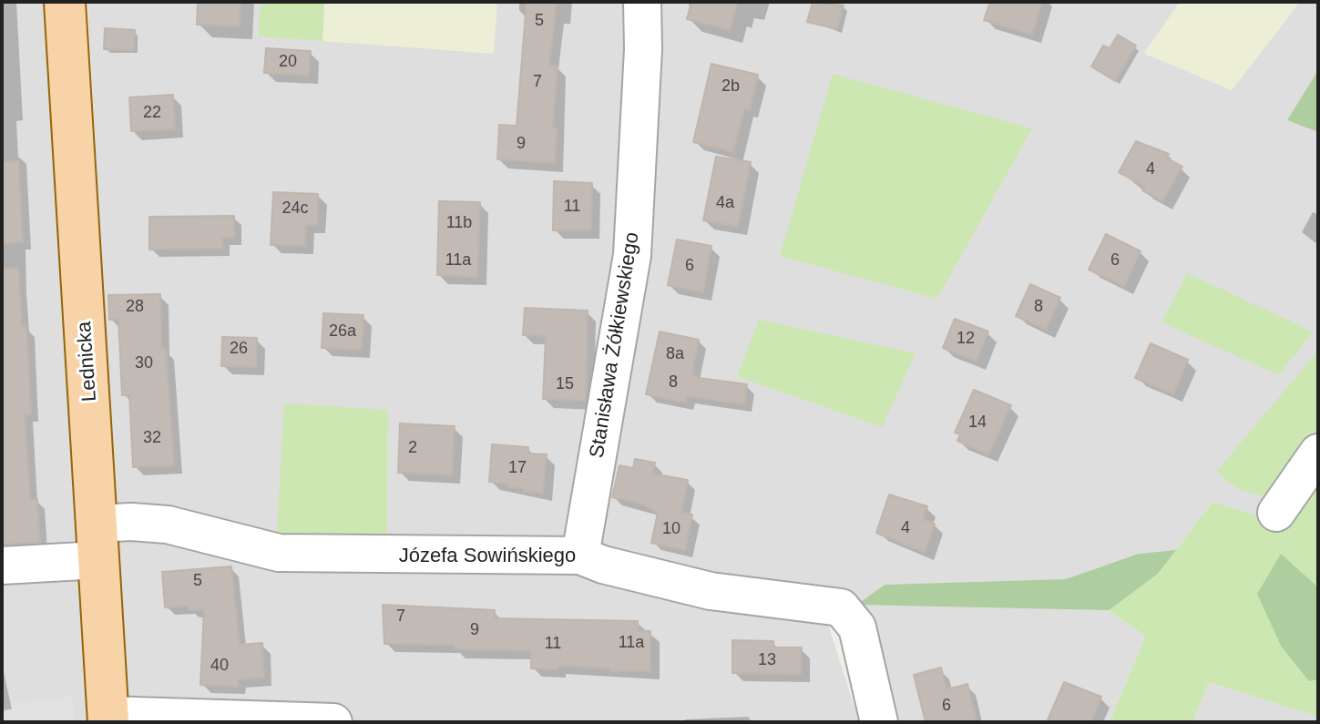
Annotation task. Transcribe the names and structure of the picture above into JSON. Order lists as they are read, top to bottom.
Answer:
{
  "streets": {
    "main road": ["Lednicka"],
    "street": ["Stanisława Żółkiewskiego", "Józefa Sowińskiego"]
  },
  "crossings": [
    ["Stanisława Żółkiewskiego", "Józefa Sowińskiego"],
    ["Lednicka", "Józefa Sowińskiego"]
  ],
  "house_numbers": [
    "5",
    "20",
    "7",
    "2b",
    "22",
    "9",
    "4",
    "4a",
    "11",
    "24c",
    "11b",
    "11a",
    "6",
    "6",
    "28",
    "8",
    "26a",
    "12",
    "26",
    "8a",
    "30",
    "8",
    "15",
    "14",
    "32",
    "2",
    "17",
    "4",
    "10",
    "5",
    "7",
    "9",
    "11a",
    "11",
    "13",
    "40",
    "6"
  ]
}
